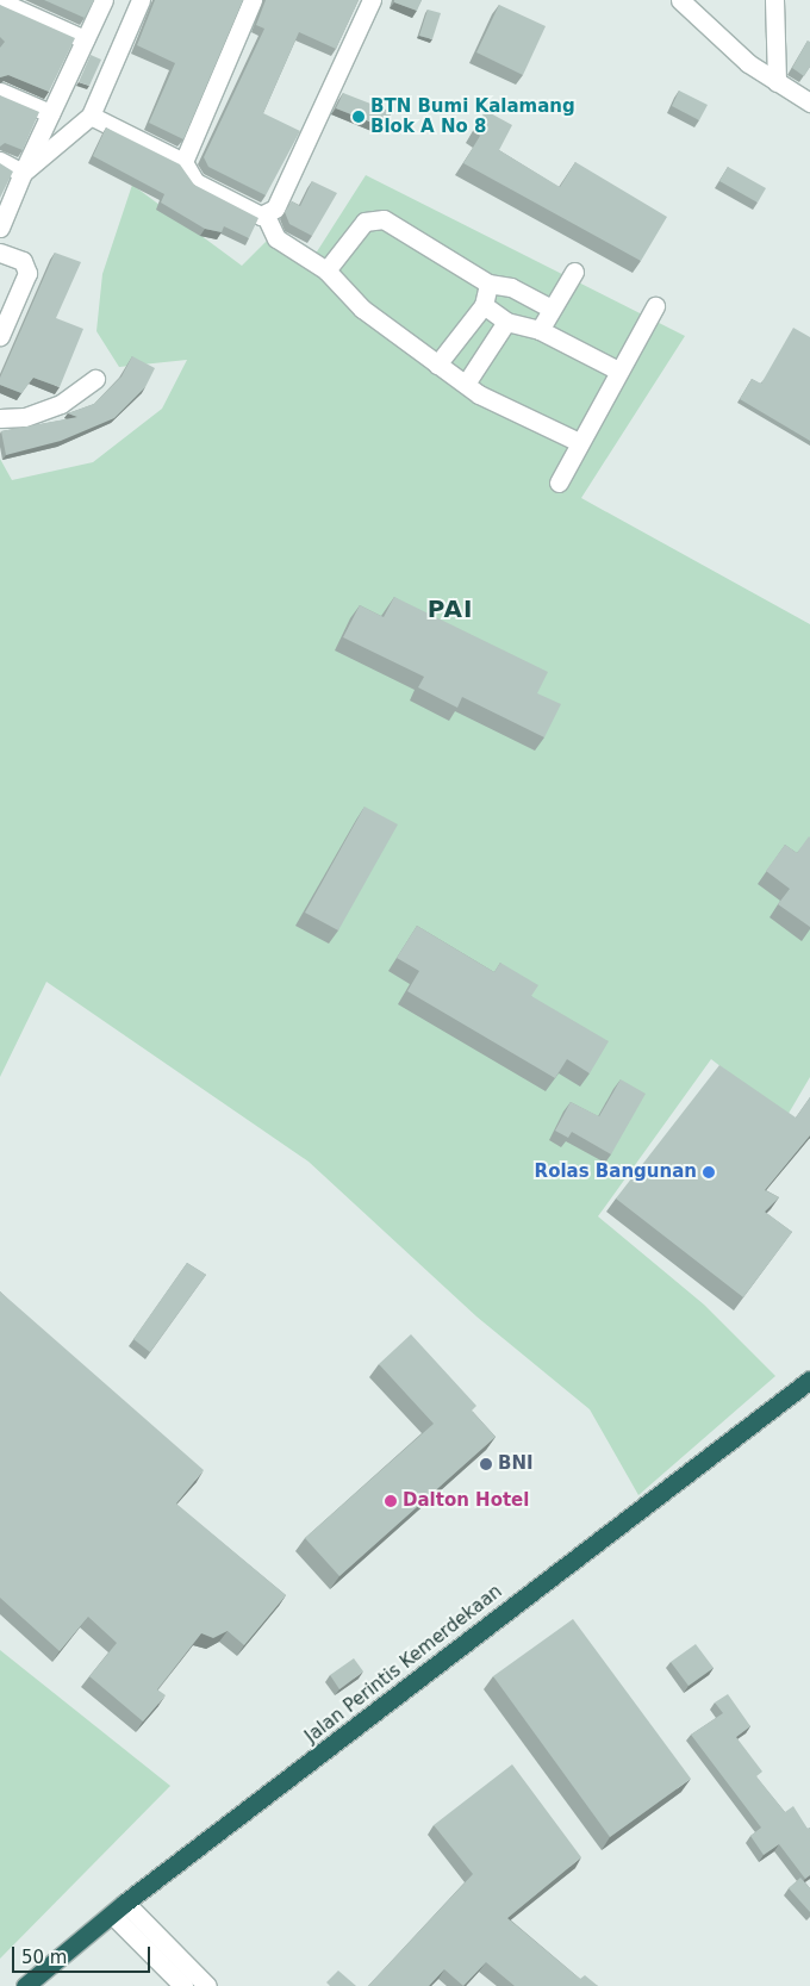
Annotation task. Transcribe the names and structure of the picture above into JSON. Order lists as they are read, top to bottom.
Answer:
{
  "streets": {
    "highway": ["Jalan Perintis Kemerdekaan"]
  },
  "districts": ["PAI"],
  "places": [
    "BTN Bumi Kalamang Blok A No 8",
    "Rolas Bangunan",
    "BNI",
    "Dalton Hotel"
  ],
  "scale_bar": "50 m"
}
